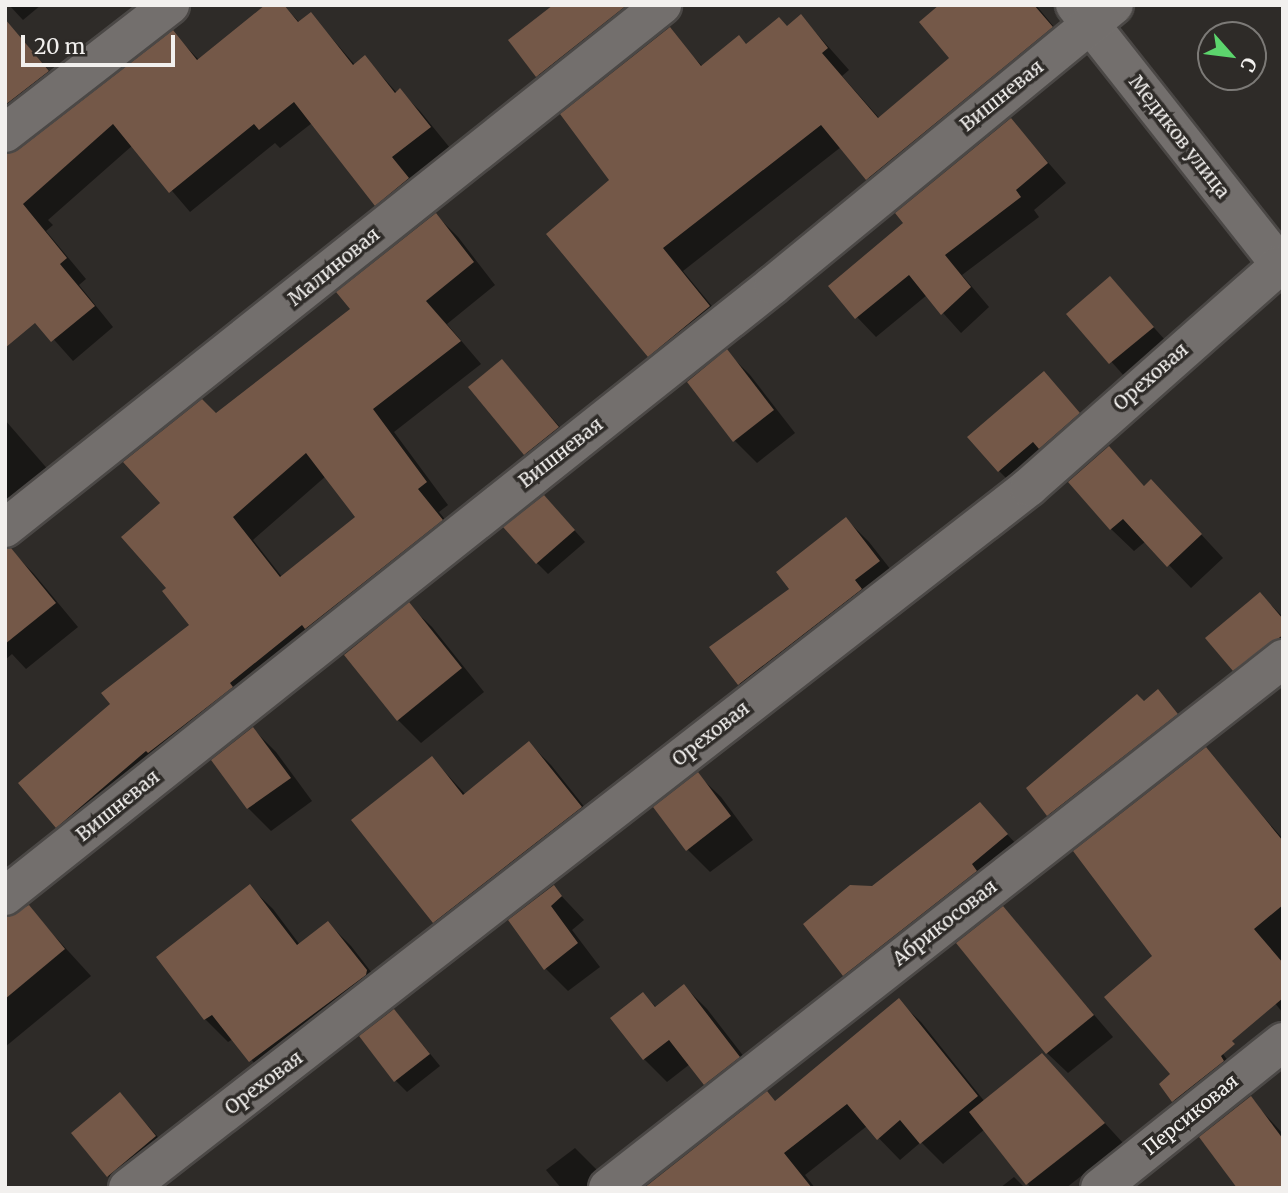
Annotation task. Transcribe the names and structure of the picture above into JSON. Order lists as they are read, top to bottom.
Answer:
{
  "streets": {
    "street": [
      "Вишневая",
      "Медиков улица",
      "Малиновая",
      "Ореховая",
      "Абрикосовая",
      "Персиковая"
    ]
  },
  "crossings": [
    ["Вишневая", "Медиков улица"],
    ["Медиков улица", "Ореховая"]
  ],
  "scale_bar": "20 m",
  "north": "bottom right"
}
